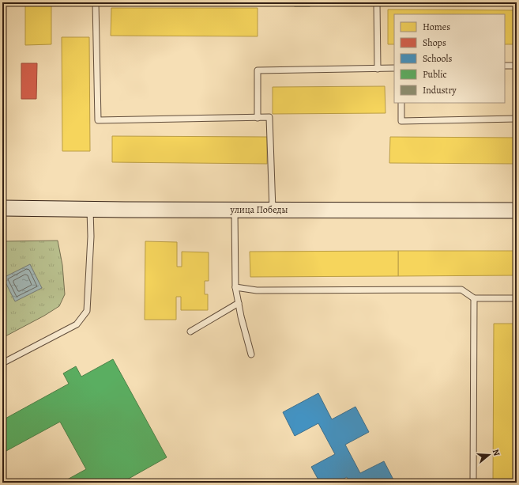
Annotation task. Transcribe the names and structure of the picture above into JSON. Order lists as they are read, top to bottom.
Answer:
{
  "streets": {
    "main road": ["улица Победы"]
  },
  "legend": [
    "Homes",
    "Shops",
    "Schools",
    "Public",
    "Industry"
  ],
  "north": "right"
}
